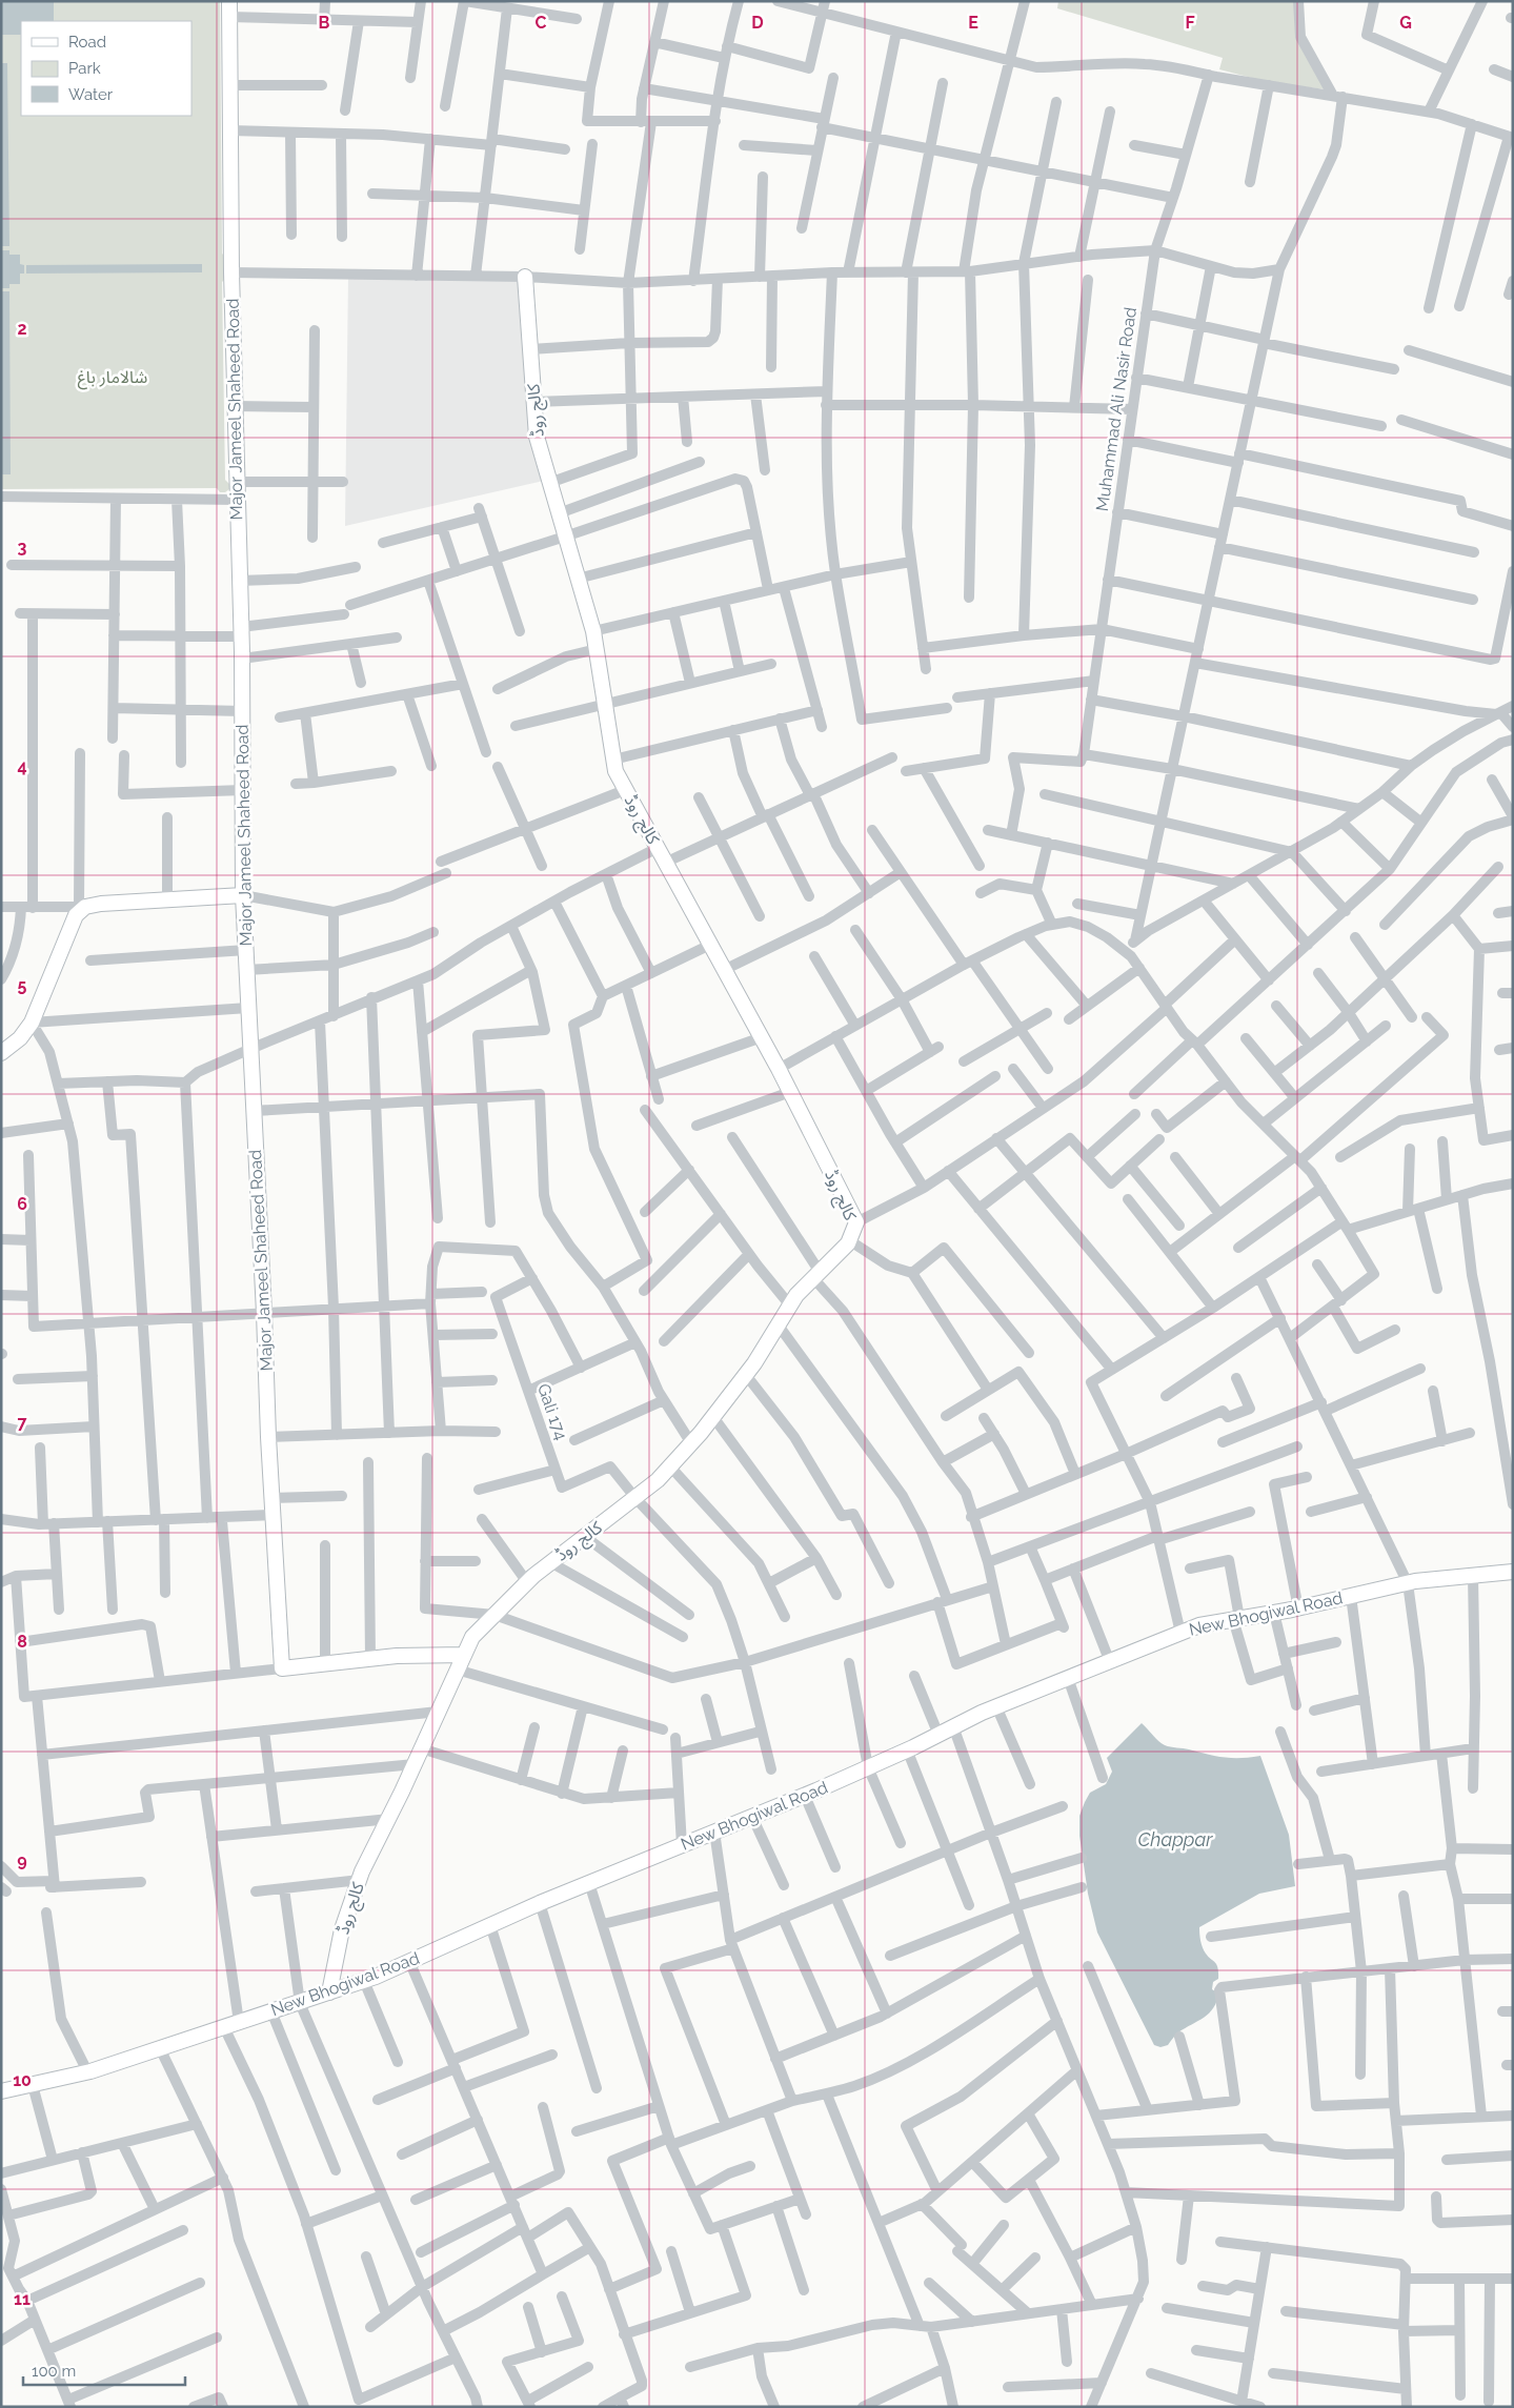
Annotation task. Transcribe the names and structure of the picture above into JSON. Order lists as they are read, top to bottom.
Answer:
{
  "streets": {
    "street": [
      "Major Jameel Shaheed Road",
      "Muhammad Ali Nasir Road",
      "کالج روڈ",
      "Gali 174",
      "New Bhogiwal Road"
    ]
  },
  "crossings": [
    ["کالج روڈ", "Gali 174"],
    ["کالج روڈ", "New Bhogiwal Road"]
  ],
  "water": ["Chappar"],
  "parks": ["شالامار باغ"],
  "legend": ["Road", "Park", "Water"],
  "scale_bar": "100 m",
  "grid": {
    "columns": [
      "B",
      "C",
      "D",
      "E",
      "F",
      "G"
    ],
    "rows": [
      "2",
      "3",
      "4",
      "5",
      "6",
      "7",
      "8",
      "9",
      "10",
      "11"
    ]
  }
}
